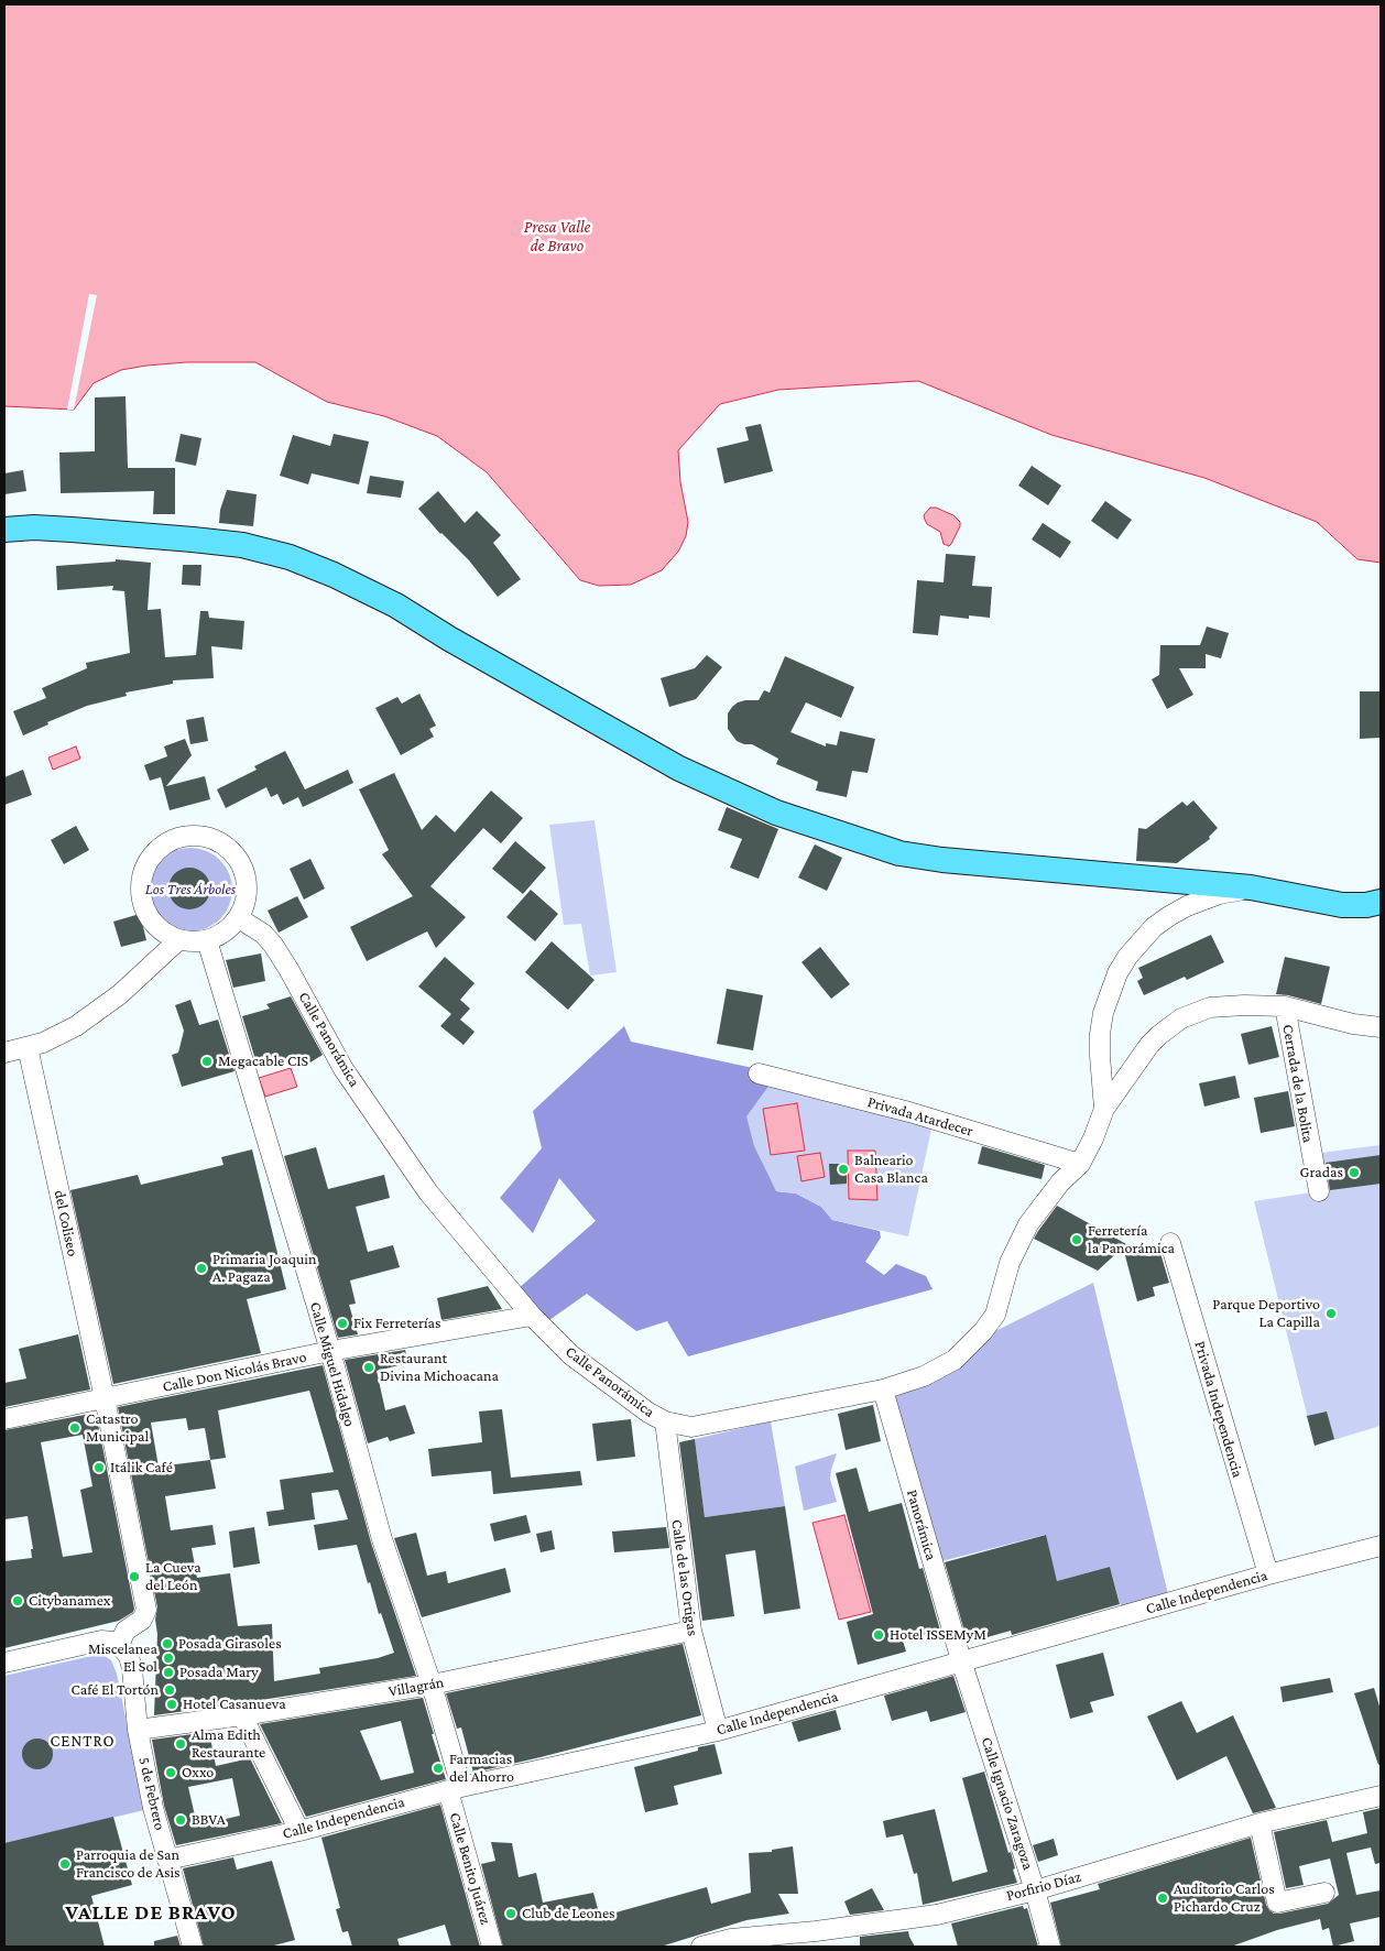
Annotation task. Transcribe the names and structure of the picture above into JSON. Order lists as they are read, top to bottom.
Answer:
{
  "streets": {
    "street": [
      "Calle Panorámica",
      "Cerrada de la Bolita",
      "Privada Atardecer",
      "del Coliseo",
      "Calle Miguel Hidalgo",
      "Calle Don Nicolás Bravo",
      "Privada Independencia",
      "Panorámica",
      "Calle de las Ortigas",
      "Calle Independencia",
      "Villagrán",
      "5 de Febrero",
      "Calle Ignacio Zaragoza",
      "Calle Benito Juárez",
      "Porfirio Díaz"
    ]
  },
  "crossings": [
    ["Calle Panorámica", "Privada Atardecer"],
    ["Calle Panorámica", "Calle Miguel Hidalgo"],
    ["Calle Panorámica", "Calle Don Nicolás Bravo"],
    ["Calle Panorámica", "Panorámica"],
    ["Calle Panorámica", "Calle de las Ortigas"],
    ["del Coliseo", "Calle Don Nicolás Bravo"],
    ["del Coliseo", "5 de Febrero"],
    ["Calle Miguel Hidalgo", "Calle Don Nicolás Bravo"],
    ["Calle Miguel Hidalgo", "Calle Independencia"],
    ["Calle Miguel Hidalgo", "Villagrán"],
    ["Calle Miguel Hidalgo", "Calle Benito Juárez"],
    ["Privada Independencia", "Calle Independencia"],
    ["Panorámica", "Calle Independencia"],
    ["Panorámica", "Calle Ignacio Zaragoza"],
    ["Calle de las Ortigas", "Calle Independencia"],
    ["Calle de las Ortigas", "Villagrán"],
    ["Calle Independencia", "5 de Febrero"],
    ["Calle Independencia", "Calle Ignacio Zaragoza"],
    ["Calle Independencia", "Calle Benito Juárez"],
    ["Villagrán", "5 de Febrero"],
    ["Calle Ignacio Zaragoza", "Porfirio Díaz"]
  ],
  "districts": ["CENTRO", "VALLE DE BRAVO"],
  "water": ["Presa Valle de Bravo"],
  "parks": ["Los Tres Árboles"],
  "places": [
    "Megacable CIS",
    "Balneario Casa Blanca",
    "Gradas",
    "Ferretería la Panorámica",
    "Primaria Joaquin A. Pagaza",
    "Parque Deportivo La Capilla",
    "Fix Ferreterías",
    "Restaurant Divina Michoacana",
    "Catastro Municipal",
    "Itálik Café",
    "La Cueva del León",
    "Citybanamex",
    "Hotel ISSEMyM",
    "Posada Girasoles",
    "Miscelanea El Sol",
    "Posada Mary",
    "Café El Tortón",
    "Hotel Casanueva",
    "Alma Edith Restaurante",
    "Farmacias del Ahorro",
    "Oxxo",
    "BBVA",
    "Parroquia de San Francisco de Asis",
    "Auditorio Carlos Pichardo Cruz",
    "Club de Leones"
  ]
}
